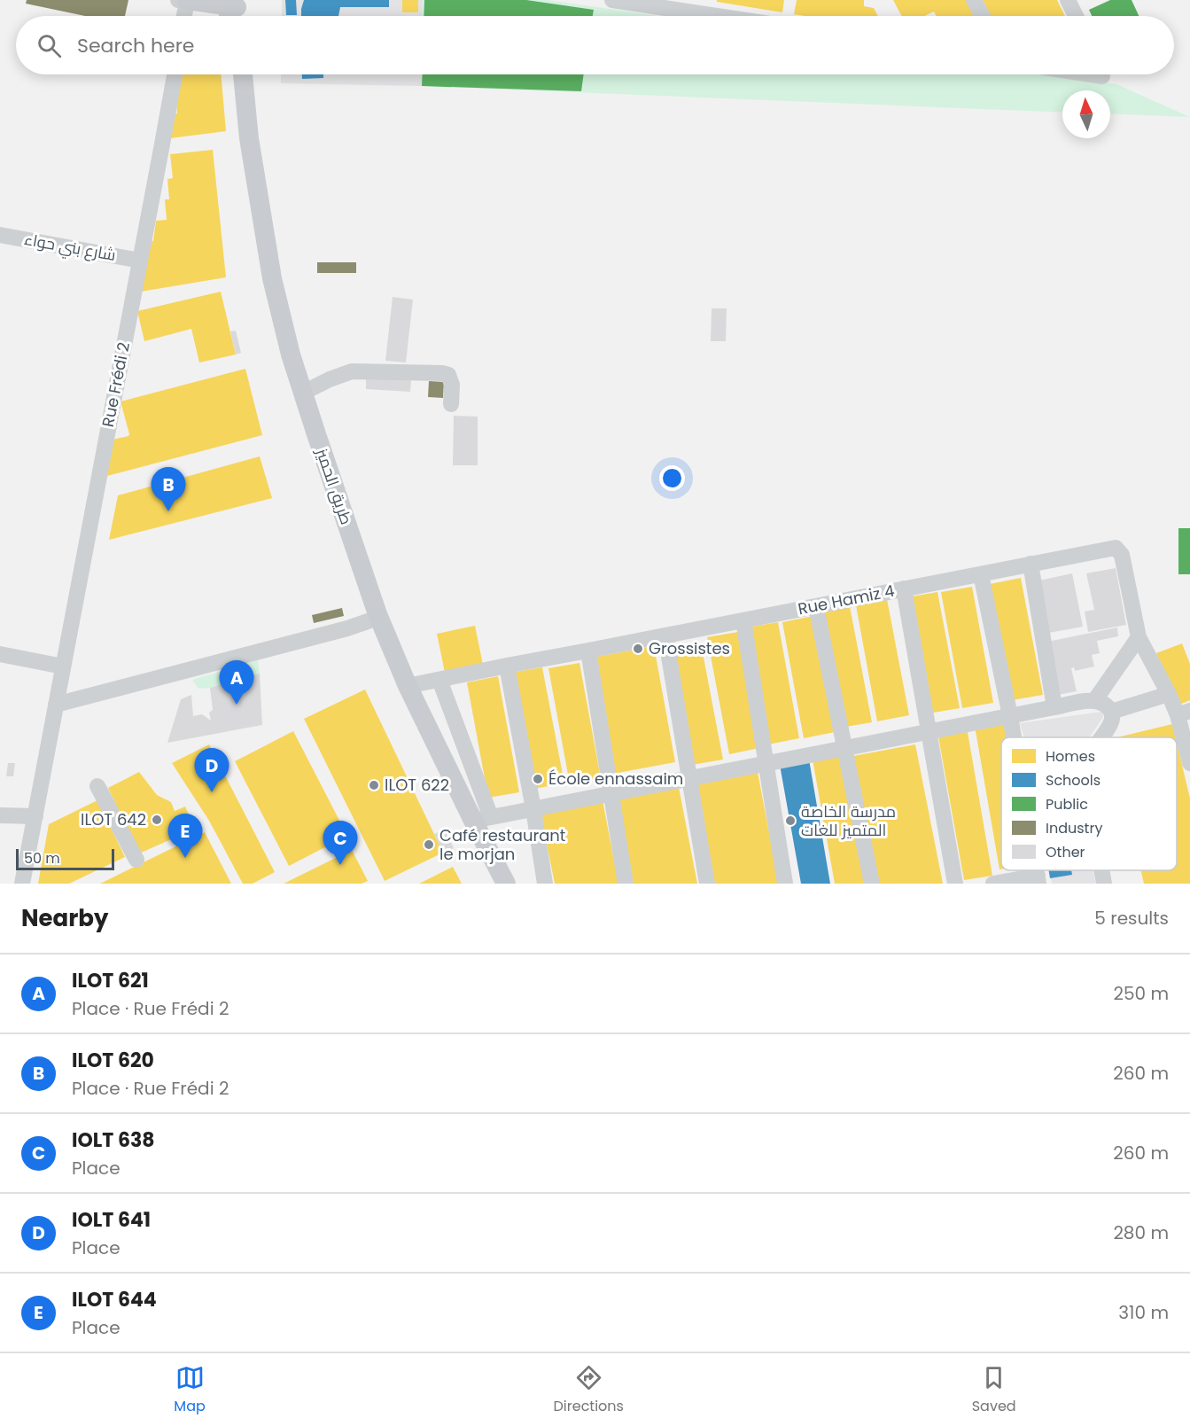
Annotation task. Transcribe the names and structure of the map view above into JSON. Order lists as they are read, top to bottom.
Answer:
{
  "streets": {
    "main road": ["طريق الحميز"],
    "street": ["شارع بني حواء", "Rue Frédi 2", "Rue Hamiz 4"]
  },
  "crossings": [
    ["شارع بني حواء", "Rue Frédi 2"],
    ["طريق الحميز", "Rue Hamiz 4"]
  ],
  "places": [
    "Grossistes",
    "École ennassaim",
    "ILOT 622",
    "ILOT 642",
    "مدرسة الخاصة المتميز للغات",
    "Café restaurant le morjan"
  ],
  "legend": [
    "Homes",
    "Schools",
    "Public",
    "Industry",
    "Other"
  ],
  "scale_bar": "50 m",
  "north": "top",
  "page": {
    "search": "Search here",
    "pins": [
      "B",
      "A",
      "D",
      "E",
      "C"
    ],
    "scale": "50 m",
    "heading": ["Nearby", "5 results"],
    "list": [
      {
        "mark": "A",
        "name": "ILOT 621",
        "note": "Place · Rue Frédi 2",
        "value": "250 m"
      },
      {
        "mark": "B",
        "name": "ILOT 620",
        "note": "Place · Rue Frédi 2",
        "value": "260 m"
      },
      {
        "mark": "C",
        "name": "IOLT 638",
        "note": "Place",
        "value": "260 m"
      },
      {
        "mark": "D",
        "name": "IOLT 641",
        "note": "Place",
        "value": "280 m"
      },
      {
        "mark": "E",
        "name": "ILOT 644",
        "note": "Place",
        "value": "310 m"
      }
    ],
    "nav": ["Map", "Directions", "Saved"]
  }
}
